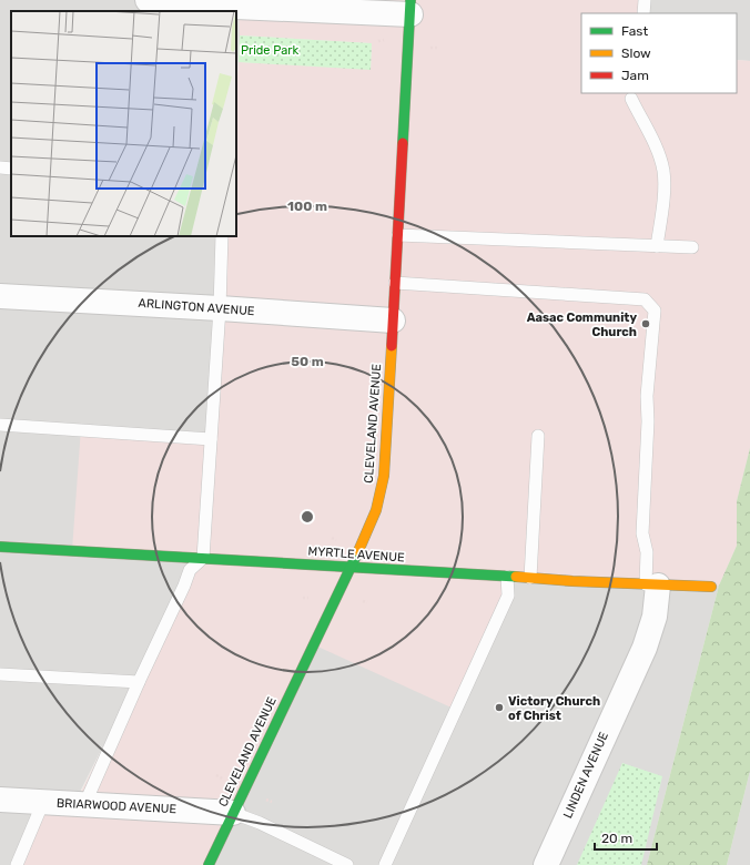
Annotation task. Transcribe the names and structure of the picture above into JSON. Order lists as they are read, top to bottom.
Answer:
{
  "streets": {
    "main road": ["CLEVELAND AVENUE", "MYRTLE AVENUE"],
    "street": ["ARLINGTON AVENUE", "LINDEN AVENUE", "BRIARWOOD AVENUE"]
  },
  "crossings": [
    ["ARLINGTON AVENUE", "CLEVELAND AVENUE"],
    ["CLEVELAND AVENUE", "MYRTLE AVENUE"],
    ["CLEVELAND AVENUE", "BRIARWOOD AVENUE"],
    ["MYRTLE AVENUE", "LINDEN AVENUE"]
  ],
  "parks": ["Pride Park"],
  "places": ["Aasac Community Church", "Victory Church of Christ"],
  "legend": ["Fast", "Slow", "Jam"],
  "scale_bar": "20 m",
  "rings": ["100 m", "50 m"]
}
